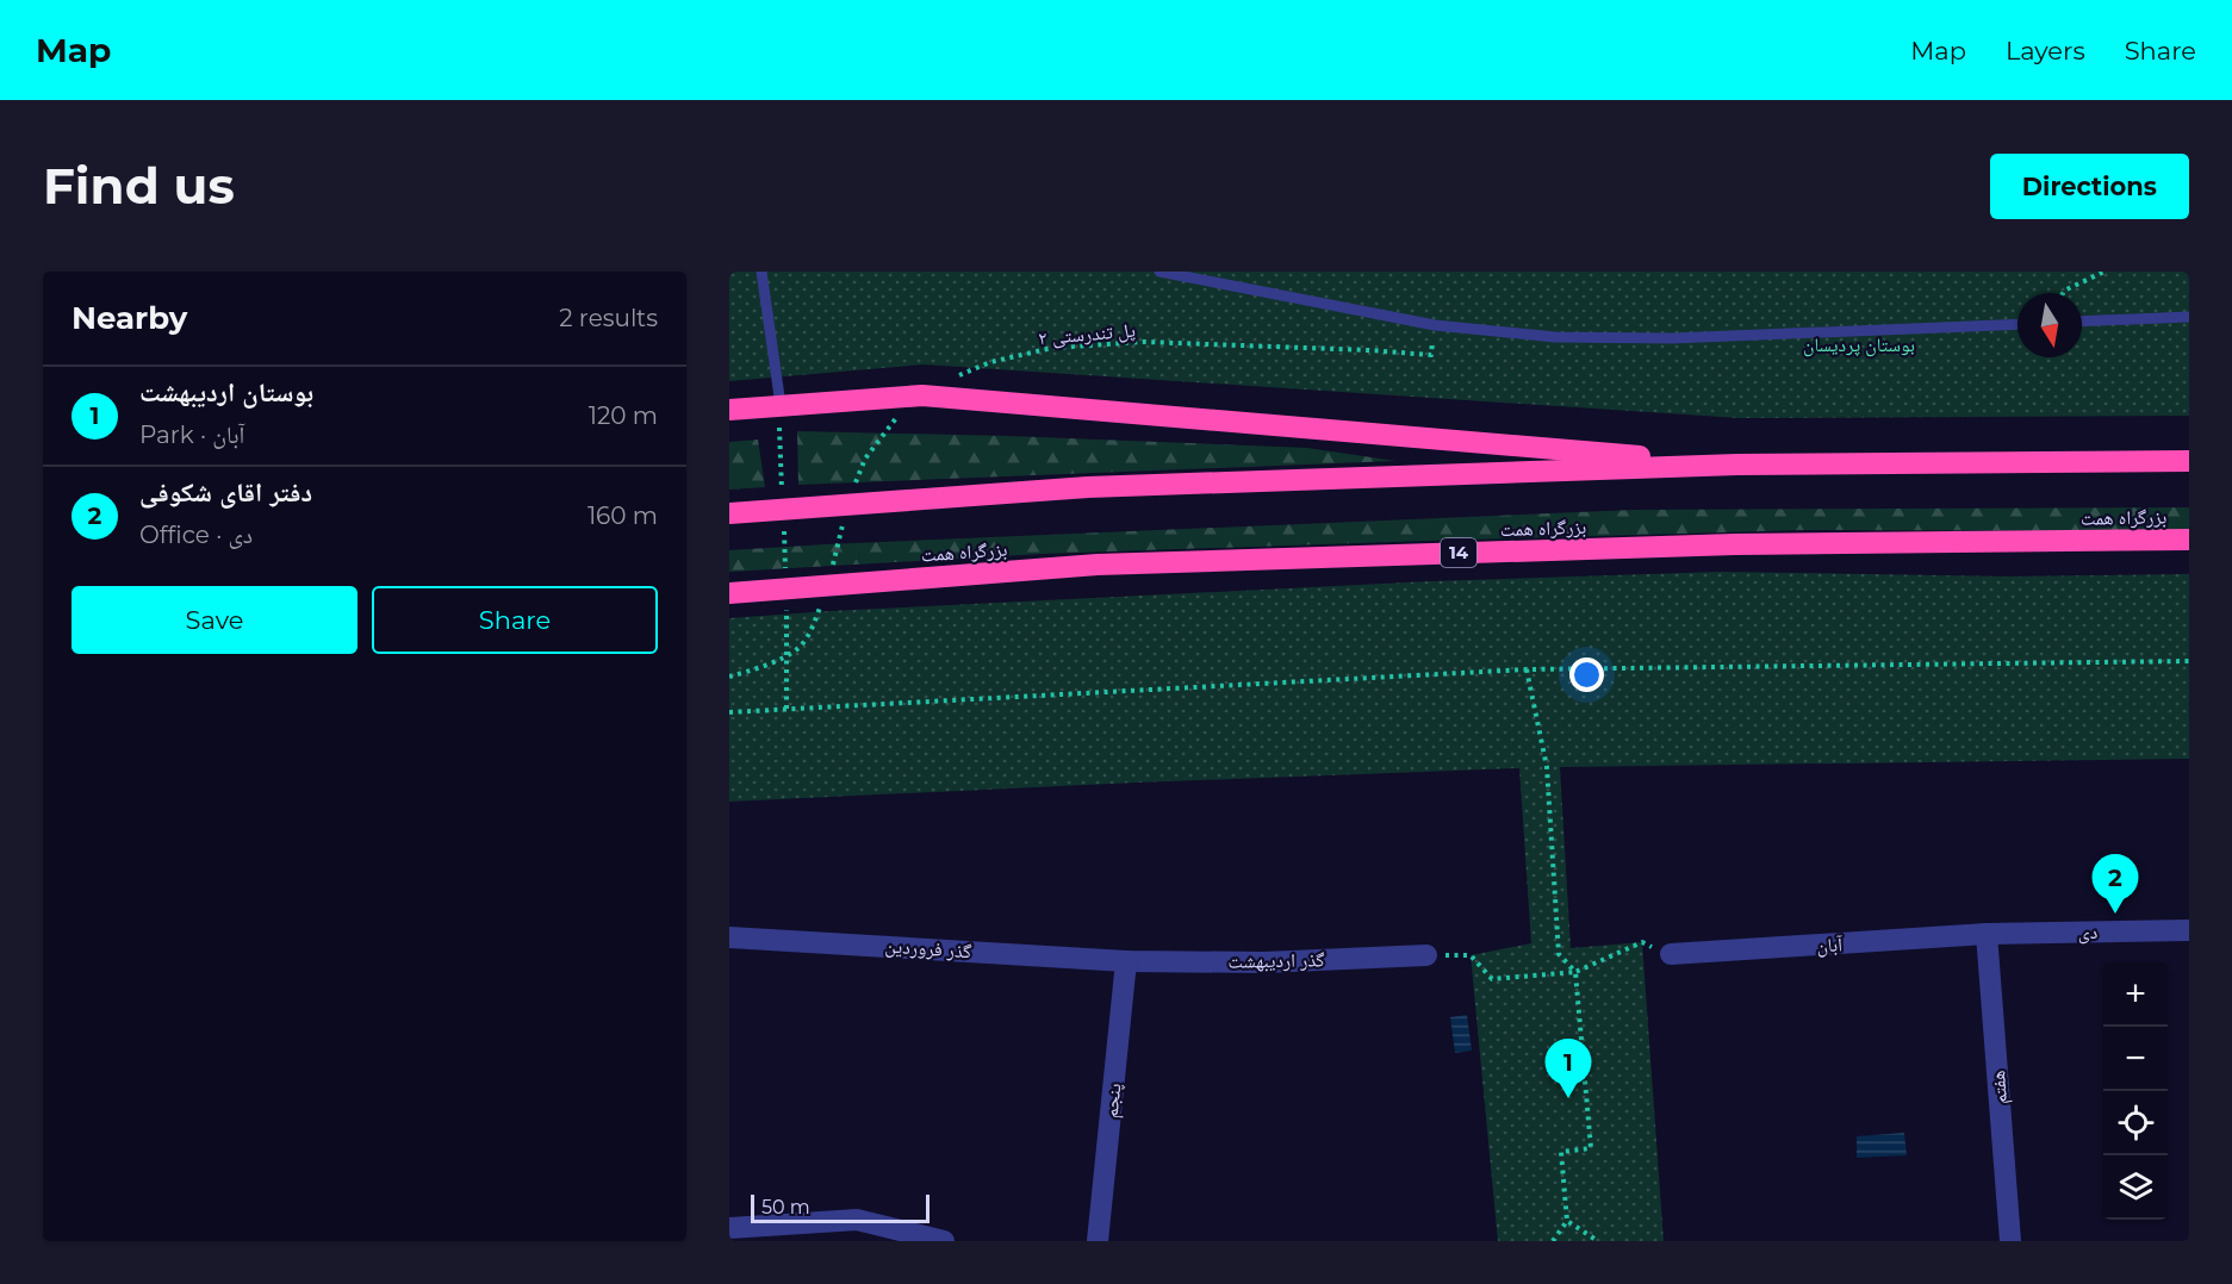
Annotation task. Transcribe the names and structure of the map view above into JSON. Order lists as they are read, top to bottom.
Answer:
{
  "streets": {
    "highway": ["بزرگراه همت", "14"],
    "street": [
      "دی",
      "آبان",
      "گذر فروردین",
      "گذر اردیبهشت",
      "هفتم",
      "پنجم"
    ],
    "path": ["پل تندرستی ۲"]
  },
  "crossings": [
    ["دی", "آبان"],
    ["دی", "هفتم"],
    ["آبان", "هفتم"],
    ["گذر فروردین", "گذر اردیبهشت"],
    ["گذر فروردین", "پنجم"],
    ["گذر اردیبهشت", "پنجم"]
  ],
  "parks": ["بوستان پردیسان"],
  "scale_bar": "50 m",
  "north": "bottom",
  "page": {
    "header": "Map",
    "nav": ["Map", "Layers", "Share"],
    "buttons": [
      "Directions",
      ["Save", "Share"]
    ],
    "title": "Find us",
    "heading": ["Nearby", "2 results"],
    "list": [
      {
        "mark": "1",
        "name": "بوستان اردیبهشت",
        "note": "Park · آبان",
        "value": "120 m"
      },
      {
        "mark": "2",
        "name": "دفتر اقای شکوفی",
        "note": "Office · دی",
        "value": "160 m"
      }
    ],
    "pins": ["2", "1"],
    "map_buttons": ["+", "−"],
    "scale": "50 m"
  }
}
